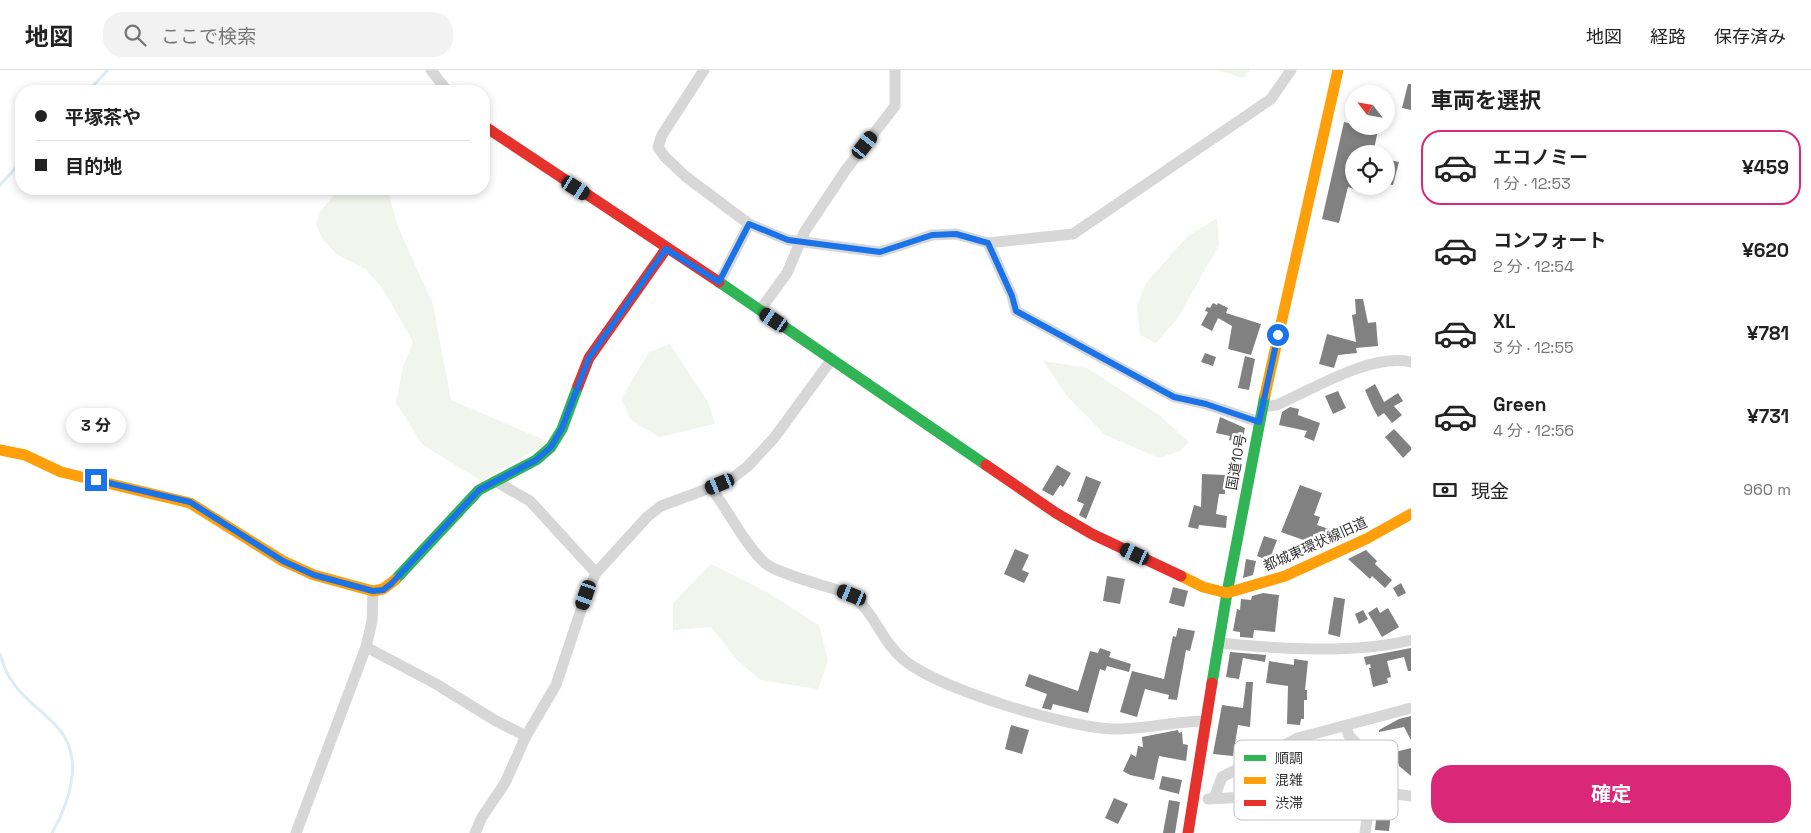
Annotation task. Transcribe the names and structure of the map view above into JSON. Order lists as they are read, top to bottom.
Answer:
{
  "streets": {
    "main road": ["国道10号", "都城東環状線旧道"]
  },
  "crossings": [
    ["国道10号", "都城東環状線旧道"]
  ],
  "legend": ["順調", "混雑", "渋滞"],
  "north": "top left",
  "page": {
    "header": "地図",
    "search": "ここで検索",
    "nav": ["地図", "経路", "保存済み"],
    "heading": "車両を選択",
    "banner": ["平塚茶や", "目的地"],
    "list": [
      {
        "name": "エコノミー",
        "note": "1 分 · 12:53",
        "value": "¥459"
      },
      {
        "name": "コンフォート",
        "note": "2 分 · 12:54",
        "value": "¥620"
      },
      {
        "name": "XL",
        "note": "3 分 · 12:55",
        "value": "¥781"
      },
      {
        "name": "Green",
        "note": "4 分 · 12:56",
        "value": "¥731"
      }
    ],
    "bubble": "3 分",
    "pay": ["現金", "960 m"],
    "buttons": "確定"
  }
}
